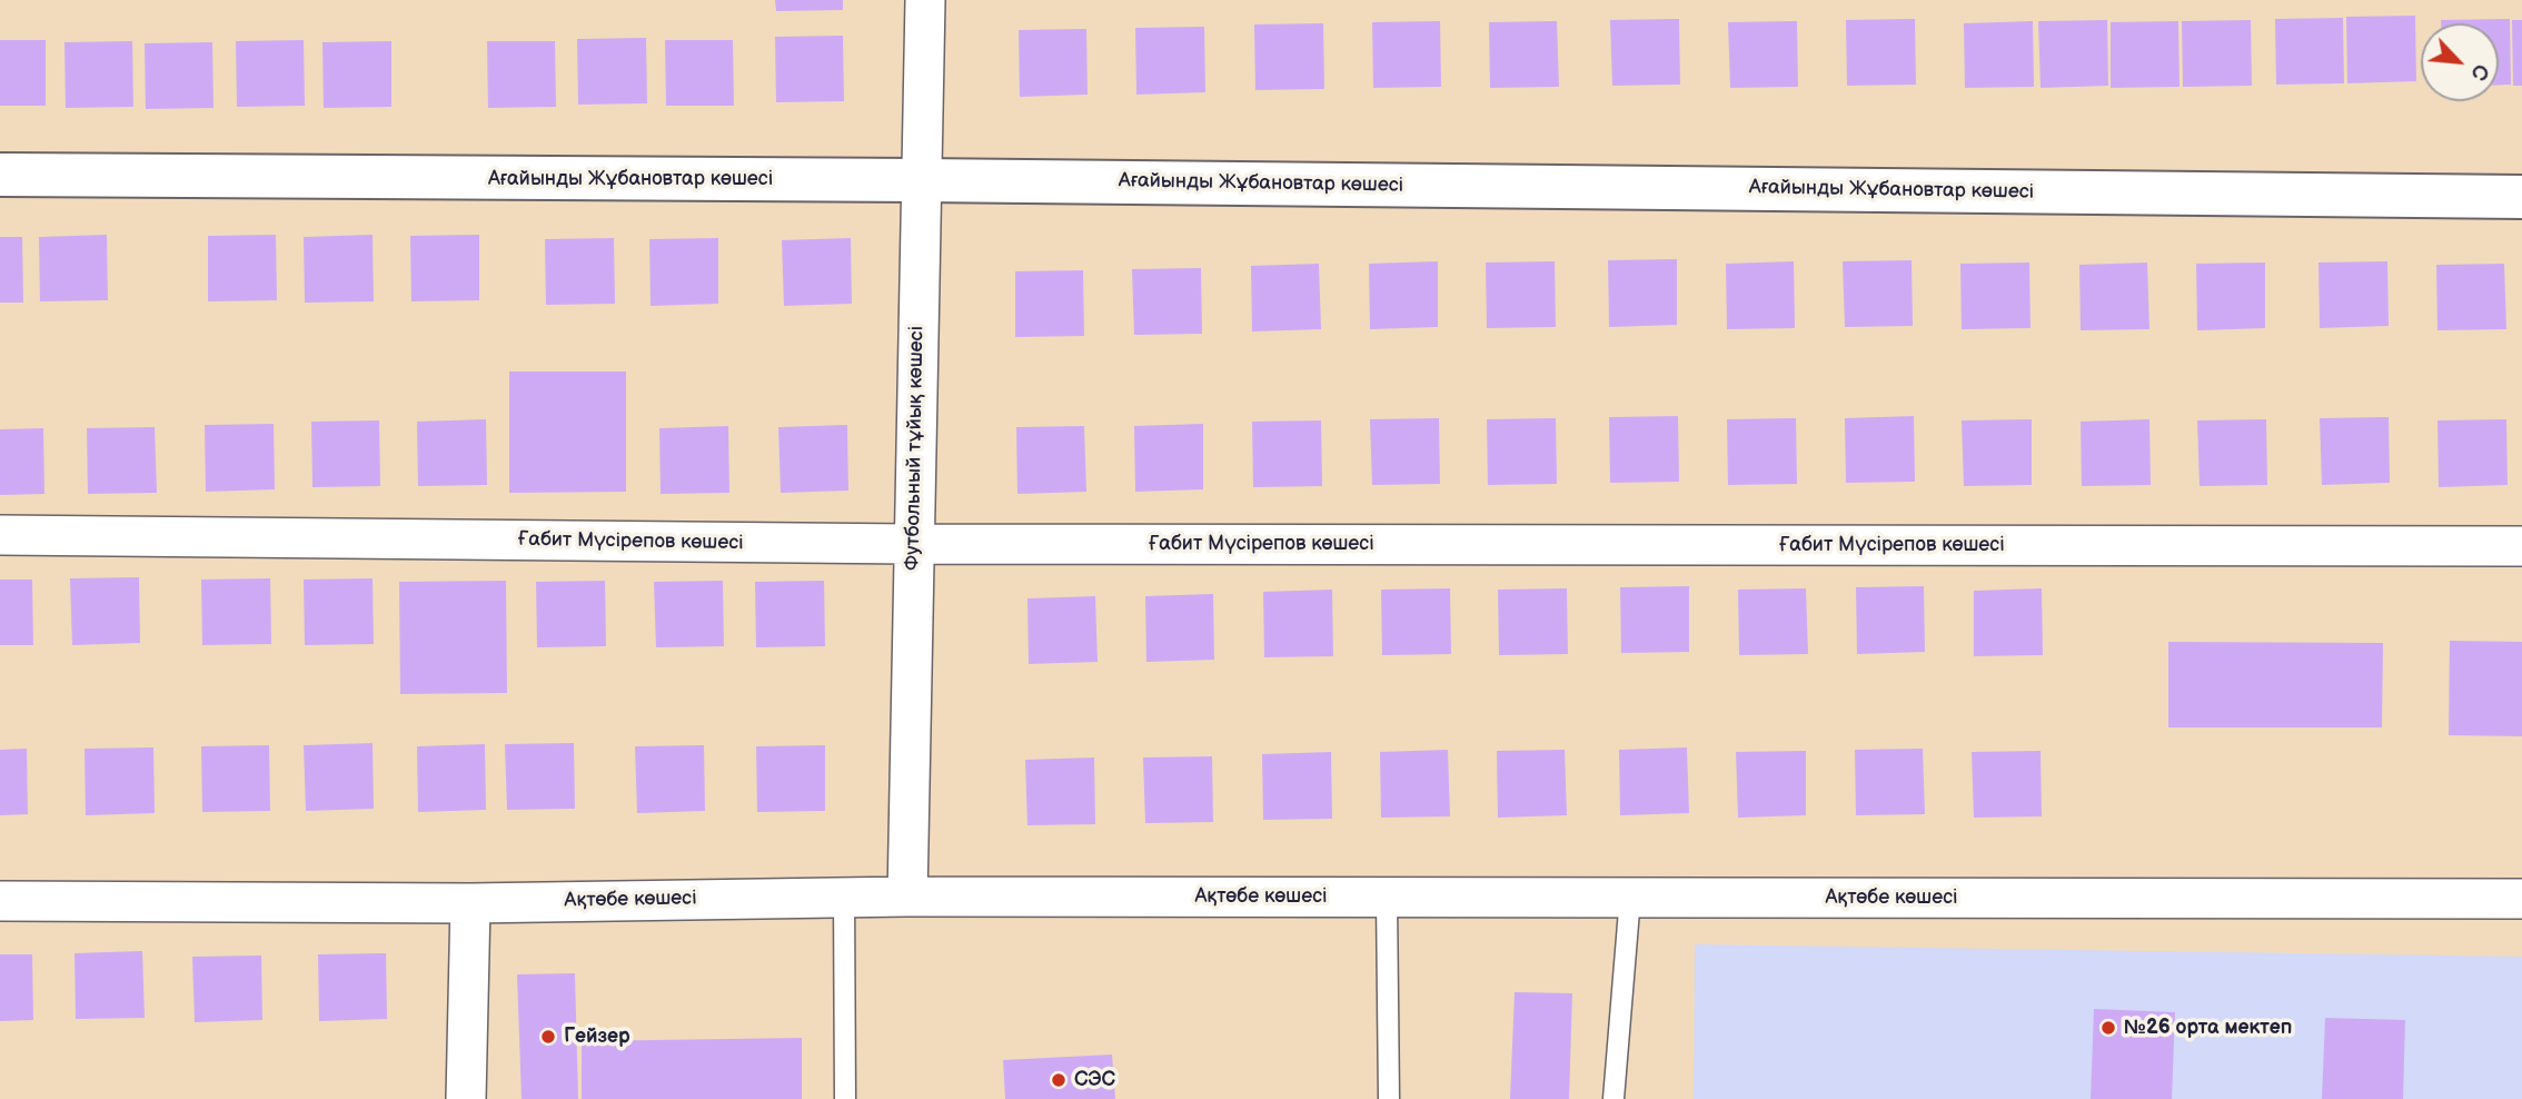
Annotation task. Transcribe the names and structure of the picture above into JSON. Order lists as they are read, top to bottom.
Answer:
{
  "streets": {
    "street": [
      "Ағайынды Жұбановтар көшесі",
      "Футбольный тұйық көшесі",
      "Ғабит Мүсірепов көшесі",
      "Ақтөбе көшесі"
    ]
  },
  "crossings": [
    ["Ағайынды Жұбановтар көшесі", "Футбольный тұйық көшесі"],
    ["Футбольный тұйық көшесі", "Ғабит Мүсірепов көшесі"],
    ["Футбольный тұйық көшесі", "Ақтөбе көшесі"]
  ],
  "places": ["№26 орта мектеп", "Гейзер", "СЭС"],
  "north": "bottom right"
}
